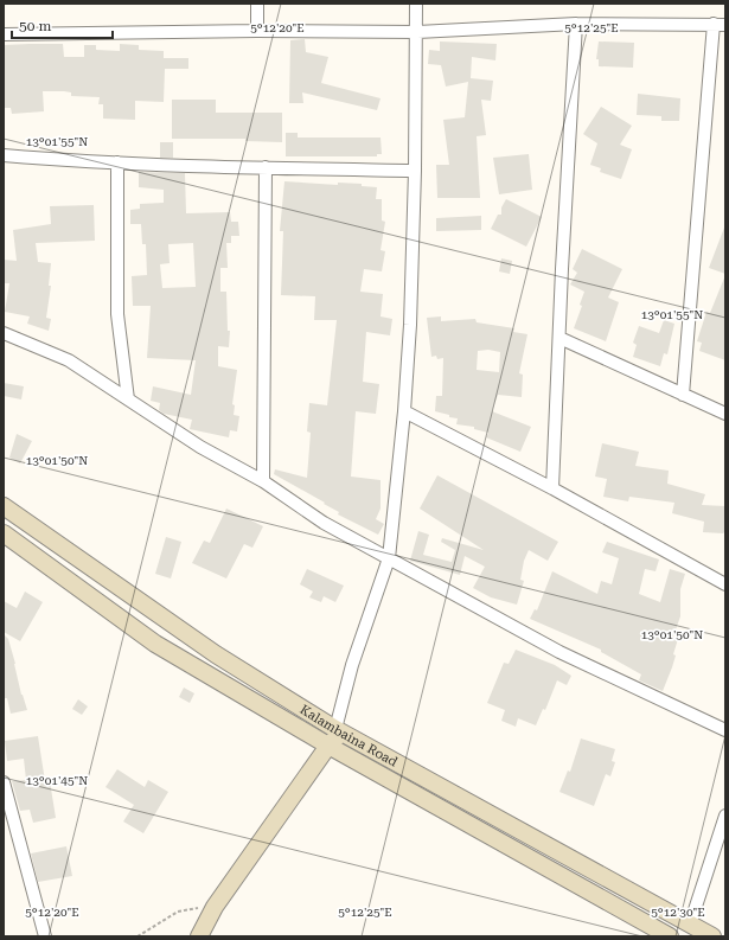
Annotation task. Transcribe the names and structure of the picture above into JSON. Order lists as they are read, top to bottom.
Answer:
{
  "streets": {
    "main road": ["Kalambaina Road"]
  },
  "scale_bar": "50 m",
  "coordinates": [
    "5°12'20\"E",
    "5°12'25\"E",
    "13°01'55\"N",
    "13°01'50\"N",
    "13°01'45\"N",
    "5°12'30\"E"
  ]
}
